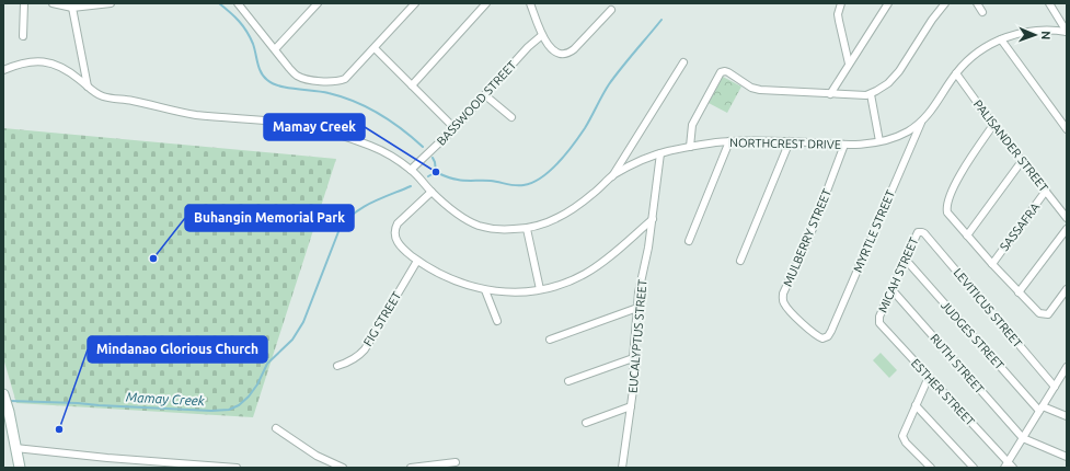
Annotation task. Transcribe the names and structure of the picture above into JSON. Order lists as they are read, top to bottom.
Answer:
{
  "streets": {
    "street": [
      "BASSWOOD STREET",
      "NORTHCREST DRIVE",
      "PALISANDER STREET",
      "SASSAFRA",
      "MYRTLE STREET",
      "MULBERRY STREET",
      "MICAH STREET",
      "LEVITICUS STREET",
      "FIG STREET",
      "JUDGES STREET",
      "EUCALYPTUS STREET",
      "RUTH STREET",
      "ESTHER STREET"
    ]
  },
  "crossings": [
    ["BASSWOOD STREET", "NORTHCREST DRIVE"],
    ["NORTHCREST DRIVE", "PALISANDER STREET"],
    ["NORTHCREST DRIVE", "MYRTLE STREET"],
    ["NORTHCREST DRIVE", "MULBERRY STREET"],
    ["NORTHCREST DRIVE", "EUCALYPTUS STREET"],
    ["PALISANDER STREET", "SASSAFRA"],
    ["MYRTLE STREET", "MULBERRY STREET"],
    ["MICAH STREET", "LEVITICUS STREET"],
    ["MICAH STREET", "JUDGES STREET"],
    ["MICAH STREET", "RUTH STREET"],
    ["MICAH STREET", "ESTHER STREET"]
  ],
  "water": ["Mamay Creek"],
  "places": ["Mamay Creek", "Buhangin Memorial Park", "Mindanao Glorious Church"],
  "north": "right"
}
